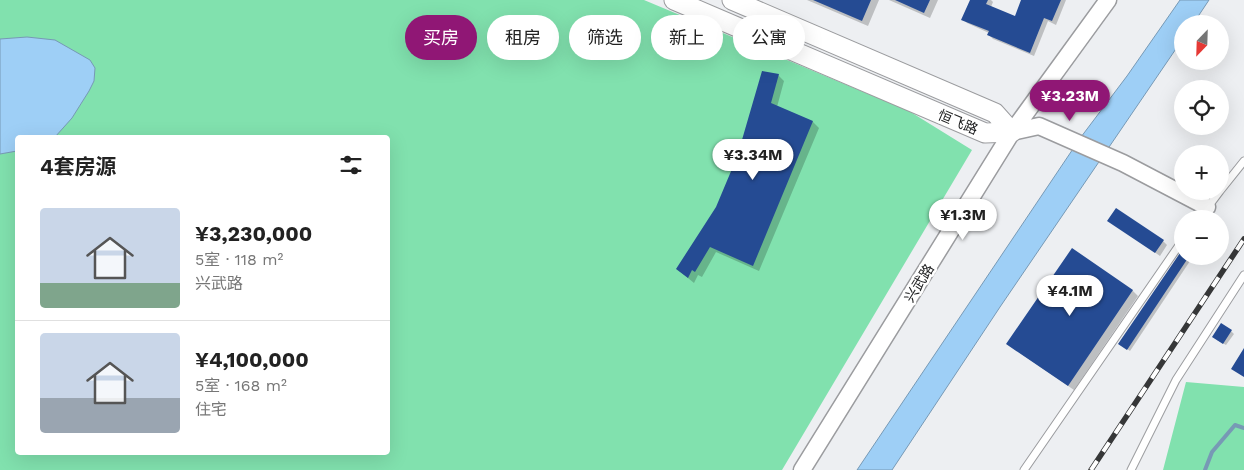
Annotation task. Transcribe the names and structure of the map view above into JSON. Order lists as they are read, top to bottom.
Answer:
{
  "streets": {
    "main road": ["恒飞路"],
    "street": ["兴武路"]
  },
  "crossings": [
    ["恒飞路", "兴武路"]
  ],
  "north": "bottom left",
  "page": {
    "map_buttons": ["+", "−"],
    "chip": [
      "买房",
      "租房",
      "筛选",
      "新上",
      "公寓"
    ],
    "price": [
      "¥3.23M",
      "¥3.34M",
      "¥1.3M",
      "¥4.1M"
    ],
    "heading": "4套房源",
    "list": [
      {
        "name": "¥3,230,000",
        "note": "5室 · 118 m² · 兴武路"
      },
      {
        "name": "¥4,100,000",
        "note": "5室 · 168 m² · 住宅"
      }
    ]
  }
}
